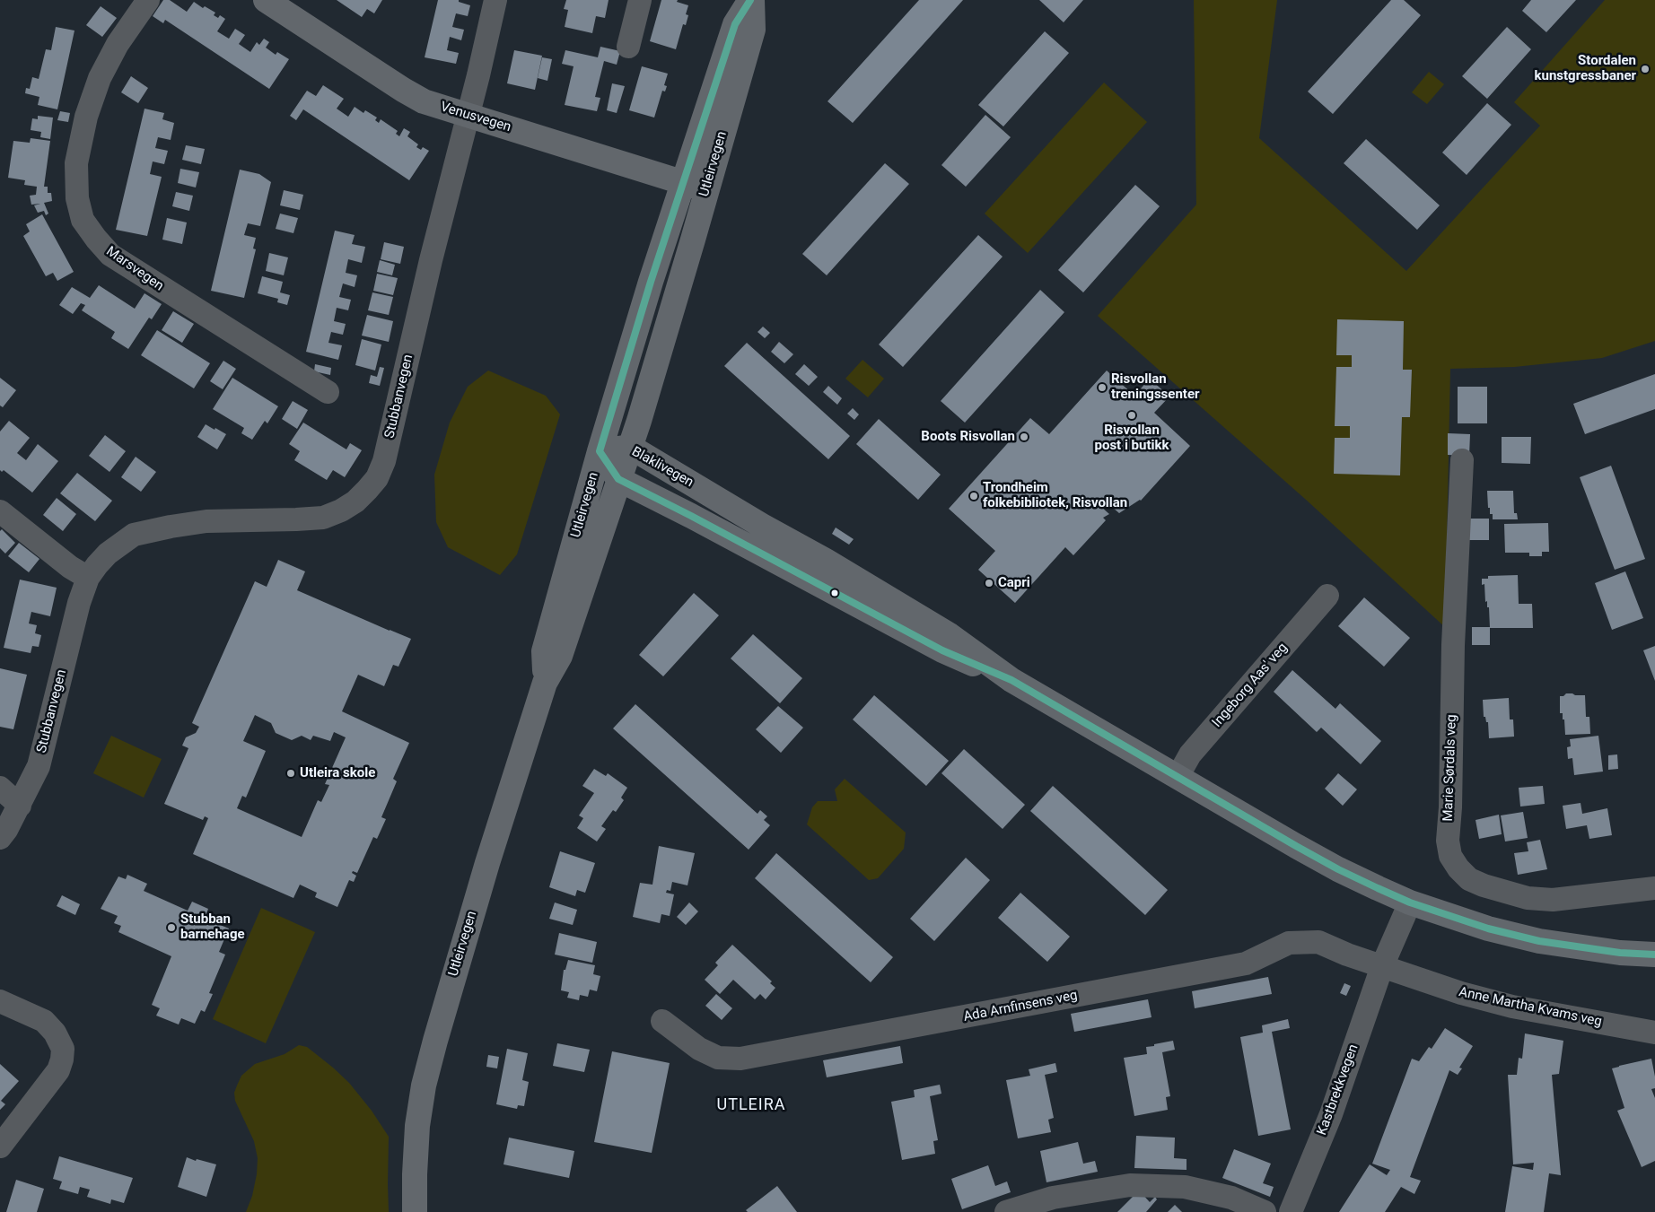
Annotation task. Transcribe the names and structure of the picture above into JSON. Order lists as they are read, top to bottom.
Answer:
{
  "streets": {
    "main road": ["Venusvegen", "Utleirvegen", "Blaklivegen"],
    "street": [
      "Marsvegen",
      "Stubbanvegen",
      "Ingeborg Aas' veg",
      "Marie Sørdals veg",
      "Ada Arnfinsens veg",
      "Anne Martha Kvams veg",
      "Kastbrekkvegen"
    ]
  },
  "crossings": [
    ["Venusvegen", "Utleirvegen"],
    ["Venusvegen", "Stubbanvegen"],
    ["Utleirvegen", "Blaklivegen"],
    ["Blaklivegen", "Ingeborg Aas' veg"],
    ["Blaklivegen", "Kastbrekkvegen"],
    ["Ada Arnfinsens veg", "Anne Martha Kvams veg"],
    ["Ada Arnfinsens veg", "Kastbrekkvegen"],
    ["Anne Martha Kvams veg", "Kastbrekkvegen"]
  ],
  "districts": ["UTLEIRA"],
  "places": [
    "Stordalen kunstgressbaner",
    "Risvollan treningssenter",
    "Risvollan post i butikk",
    "Boots Risvollan",
    "Trondheim folkebibliotek, Risvollan",
    "Capri",
    "Utleira skole",
    "Stubban barnehage"
  ]
}
